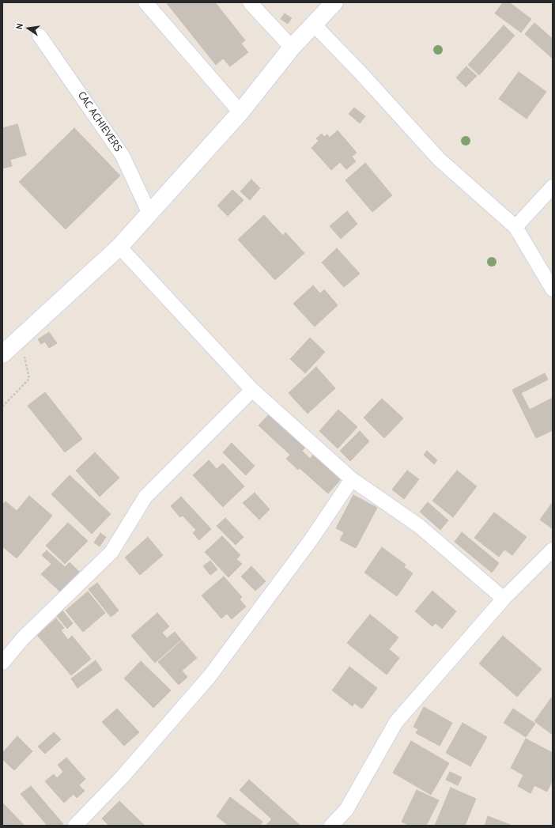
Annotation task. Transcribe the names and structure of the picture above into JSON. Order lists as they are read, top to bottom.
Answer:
{
  "streets": {
    "street": ["CAC ACHIEVERS"]
  },
  "north": "left"
}
